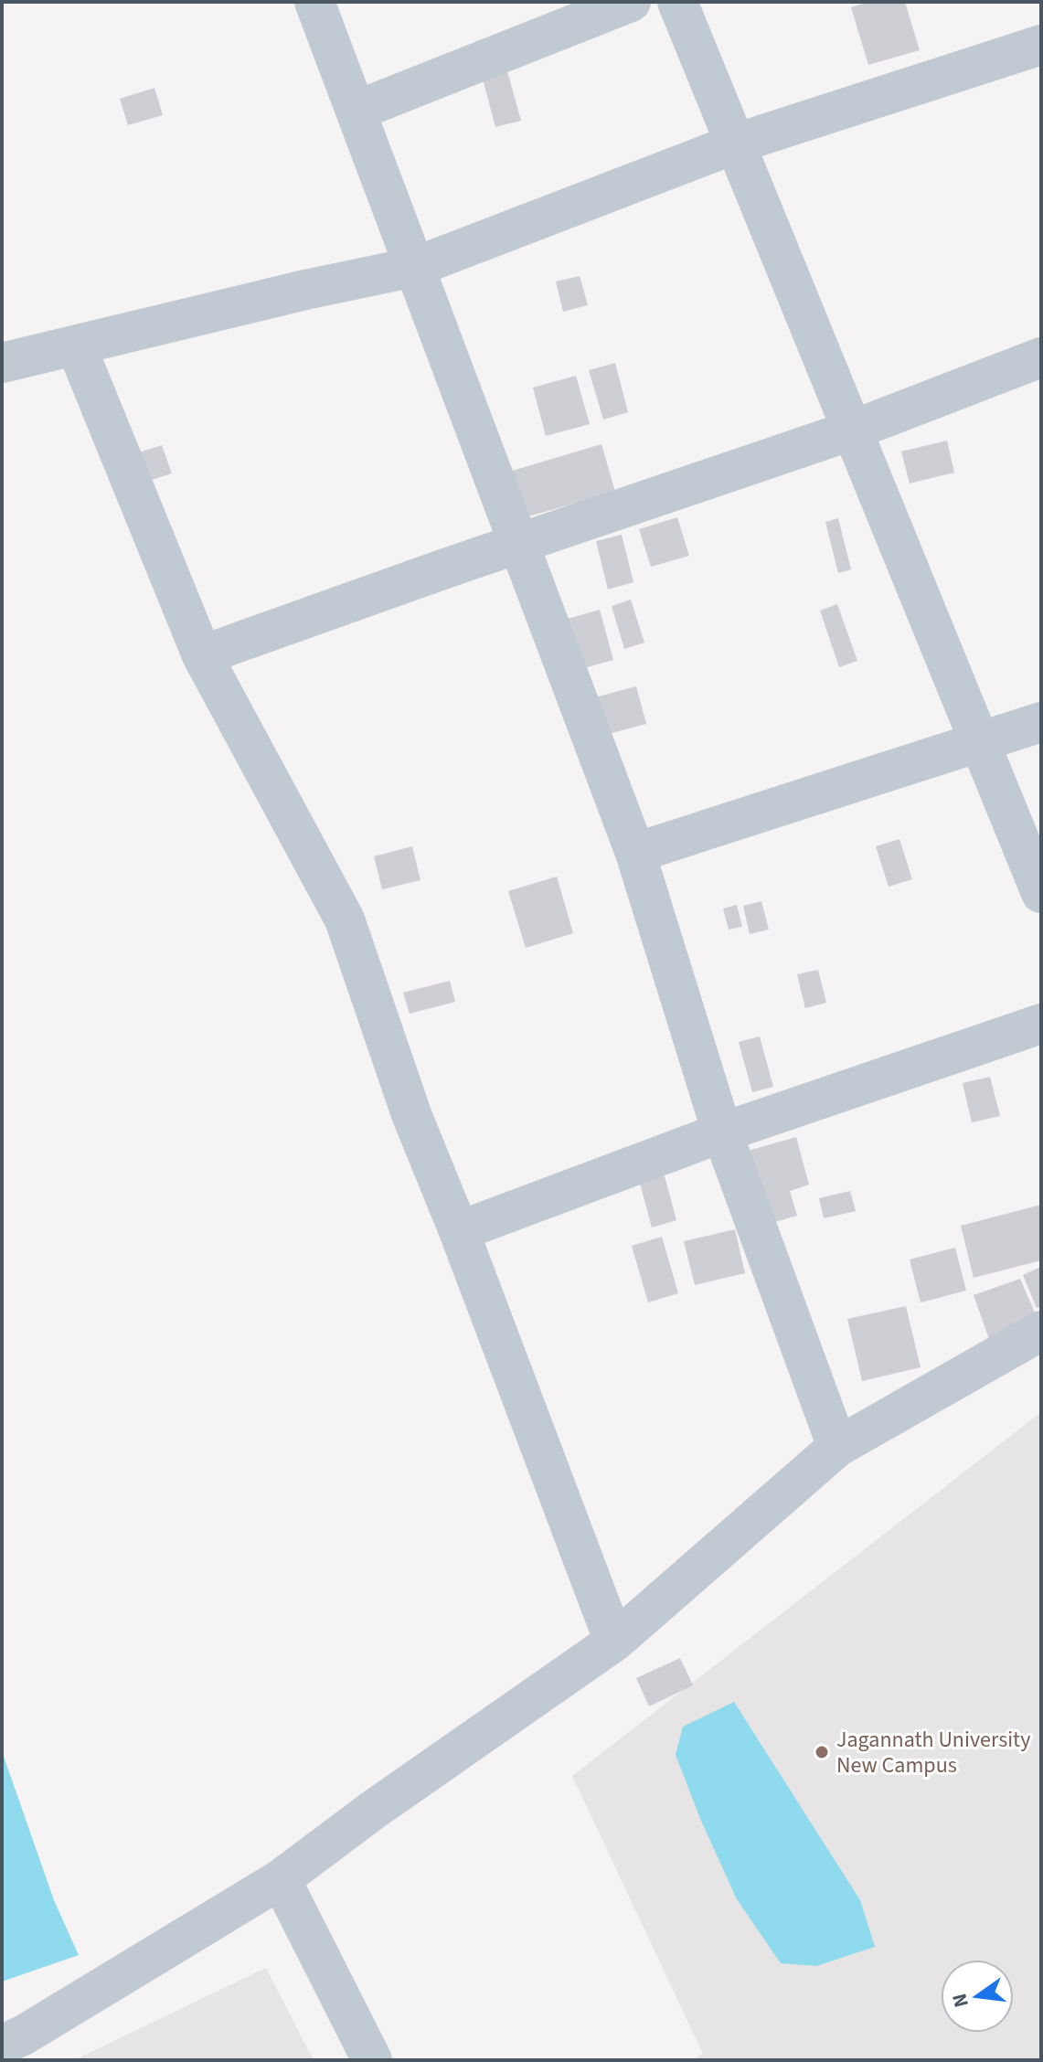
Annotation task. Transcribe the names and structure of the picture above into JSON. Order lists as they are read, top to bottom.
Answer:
{
  "places": ["Jagannath University New Campus"],
  "north": "left"
}
